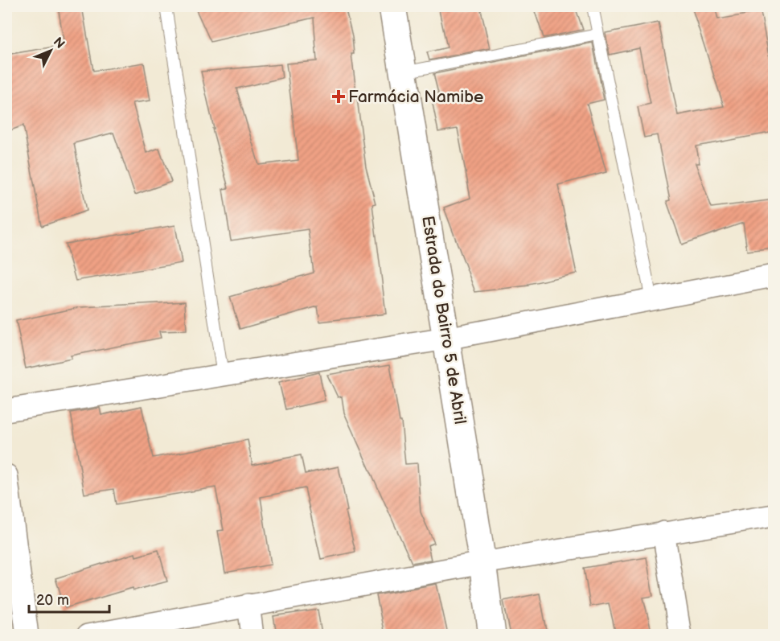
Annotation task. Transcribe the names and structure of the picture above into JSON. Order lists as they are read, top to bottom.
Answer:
{
  "streets": {
    "street": ["Estrada do Bairro 5 de Abril"]
  },
  "places": {
    "health": ["Farmácia Namibe"]
  },
  "scale_bar": "20 m",
  "north": "top right"
}
